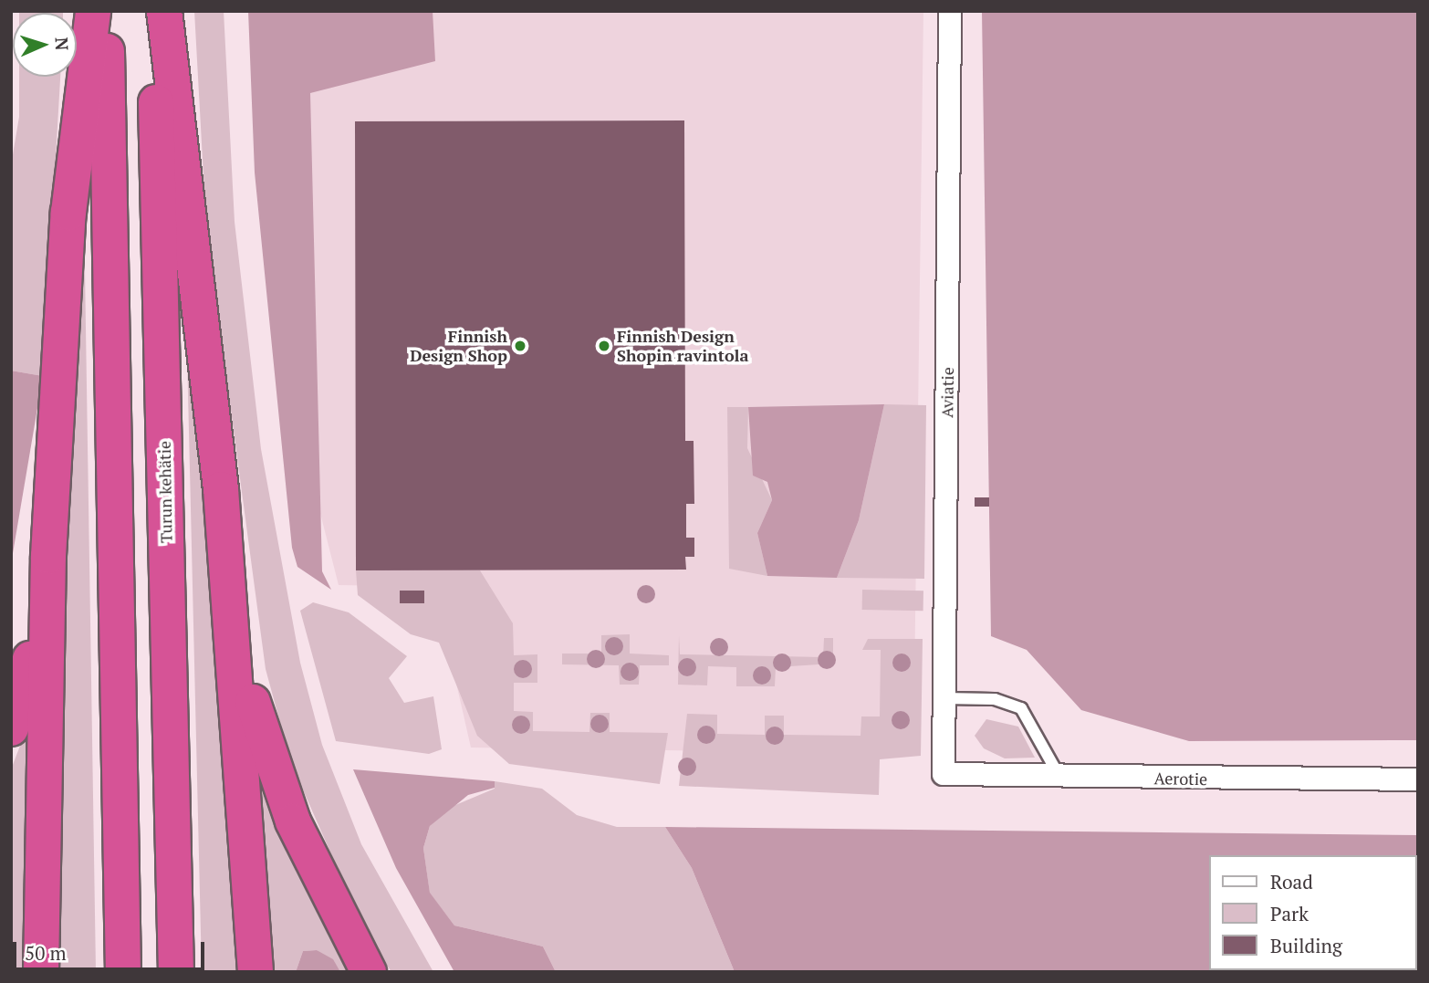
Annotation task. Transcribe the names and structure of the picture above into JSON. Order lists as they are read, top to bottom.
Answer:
{
  "streets": {
    "highway": ["Turun kehätie"],
    "street": ["Aviatie", "Aerotie"]
  },
  "crossings": [
    ["Aviatie", "Aerotie"]
  ],
  "places": ["Finnish Design Shop", "Finnish Design Shopin ravintola"],
  "legend": ["Road", "Park", "Building"],
  "scale_bar": "50 m",
  "north": "right"
}
